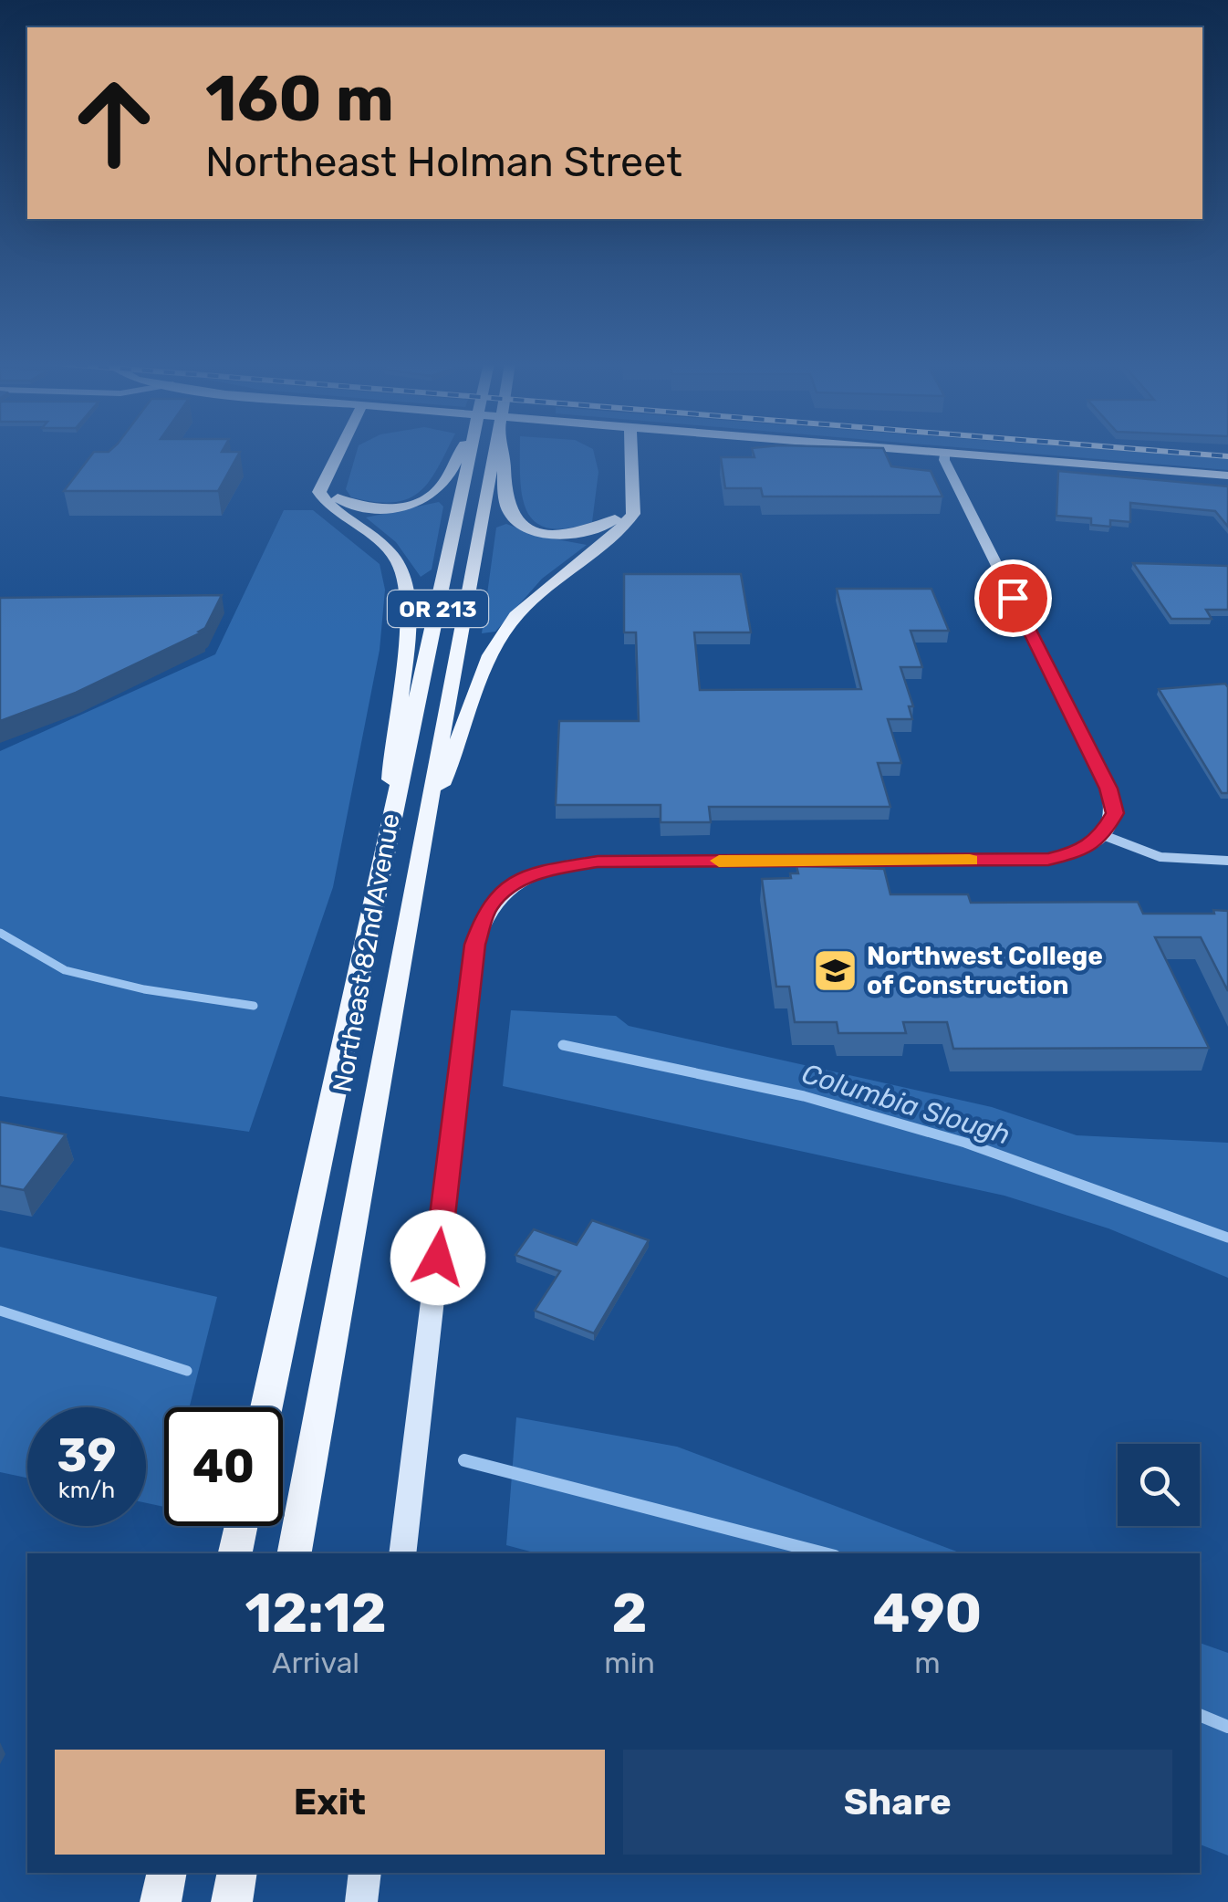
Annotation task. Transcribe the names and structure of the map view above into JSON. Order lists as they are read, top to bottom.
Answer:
{
  "streets": {
    "main road": ["OR 213", "Northeast 82nd Avenue"]
  },
  "water": ["Columbia Slough"],
  "places": {
    "school or university": ["Northwest College of Construction"]
  },
  "page": {
    "turn": ["160 m", "Northeast Holman Street"],
    "speed": "39 km/h",
    "limit": "40",
    "eta": [
      "12:12",
      "Arrival",
      "2",
      "min",
      "490",
      "m"
    ],
    "buttons": ["Exit", "Share"]
  }
}
